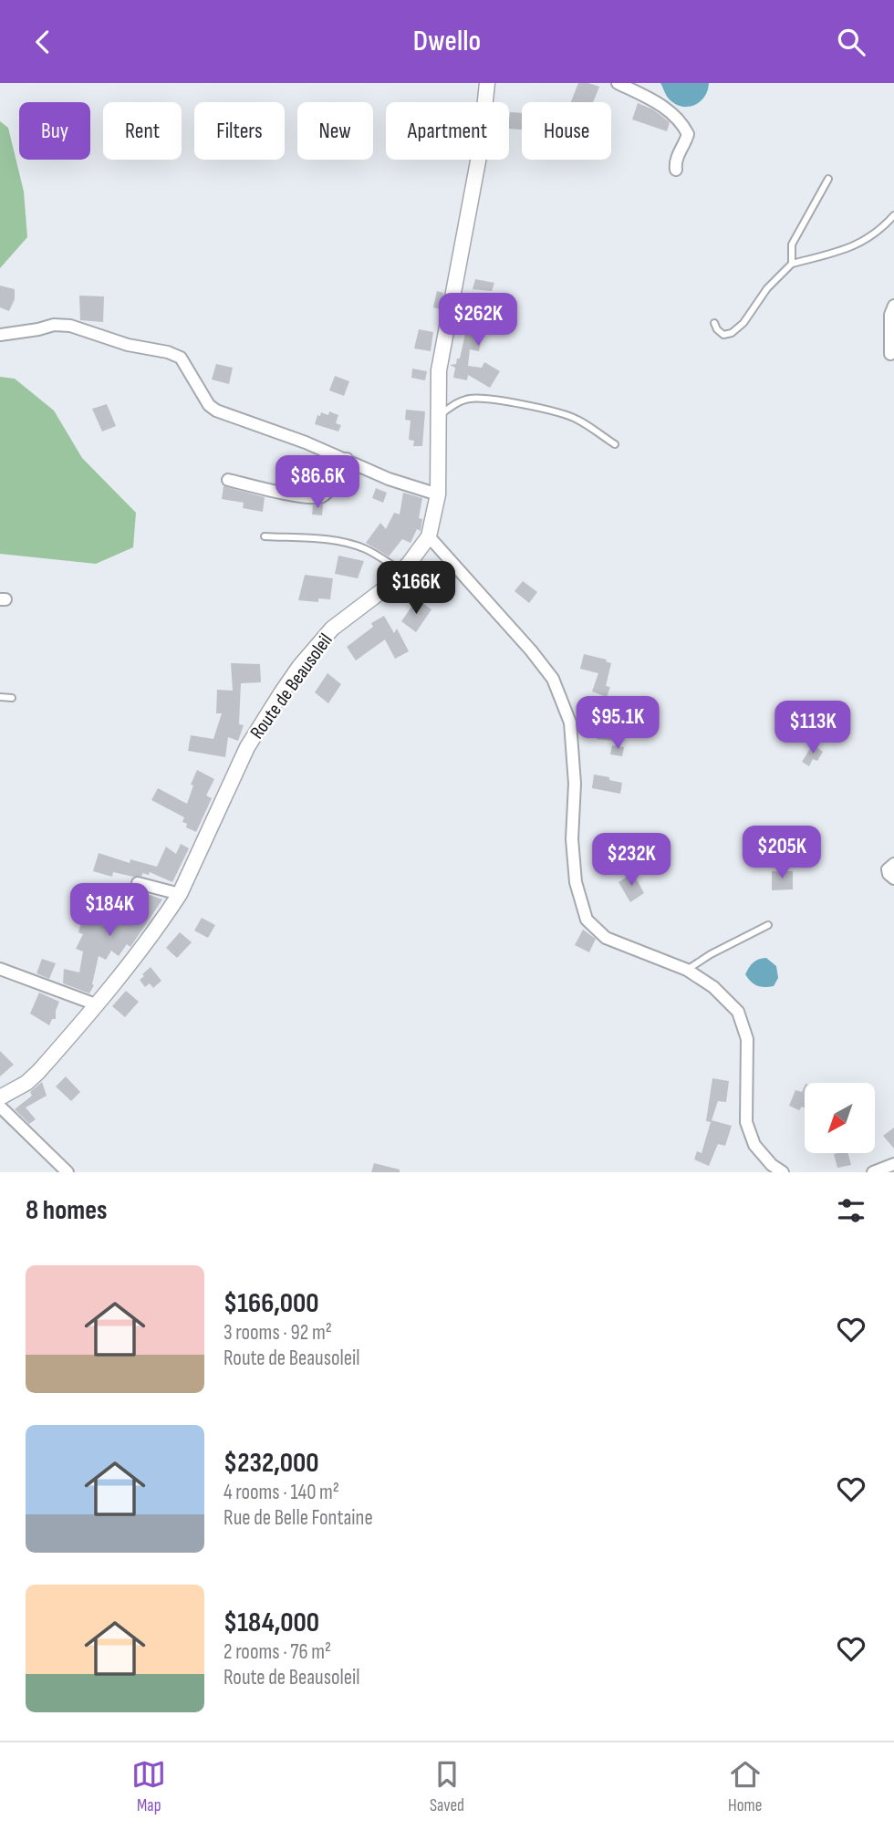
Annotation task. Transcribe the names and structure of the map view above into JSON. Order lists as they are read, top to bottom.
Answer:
{
  "streets": {
    "street": ["Route de Beausoleil"]
  },
  "north": "bottom left",
  "page": {
    "header": "Dwello",
    "chip": [
      "Buy",
      "Rent",
      "Filters",
      "New",
      "Apartment",
      "House"
    ],
    "price": [
      "$262K",
      "$86.6K",
      "$166K",
      "$95.1K",
      "$113K",
      "$205K",
      "$232K",
      "$184K"
    ],
    "heading": "8 homes",
    "list": [
      {
        "name": "$166,000",
        "note": "3 rooms · 92 m² · Route de Beausoleil"
      },
      {
        "name": "$232,000",
        "note": "4 rooms · 140 m² · Rue de Belle Fontaine"
      },
      {
        "name": "$184,000",
        "note": "2 rooms · 76 m² · Route de Beausoleil"
      }
    ],
    "tabs": ["Map", "Saved", "Home"]
  }
}
